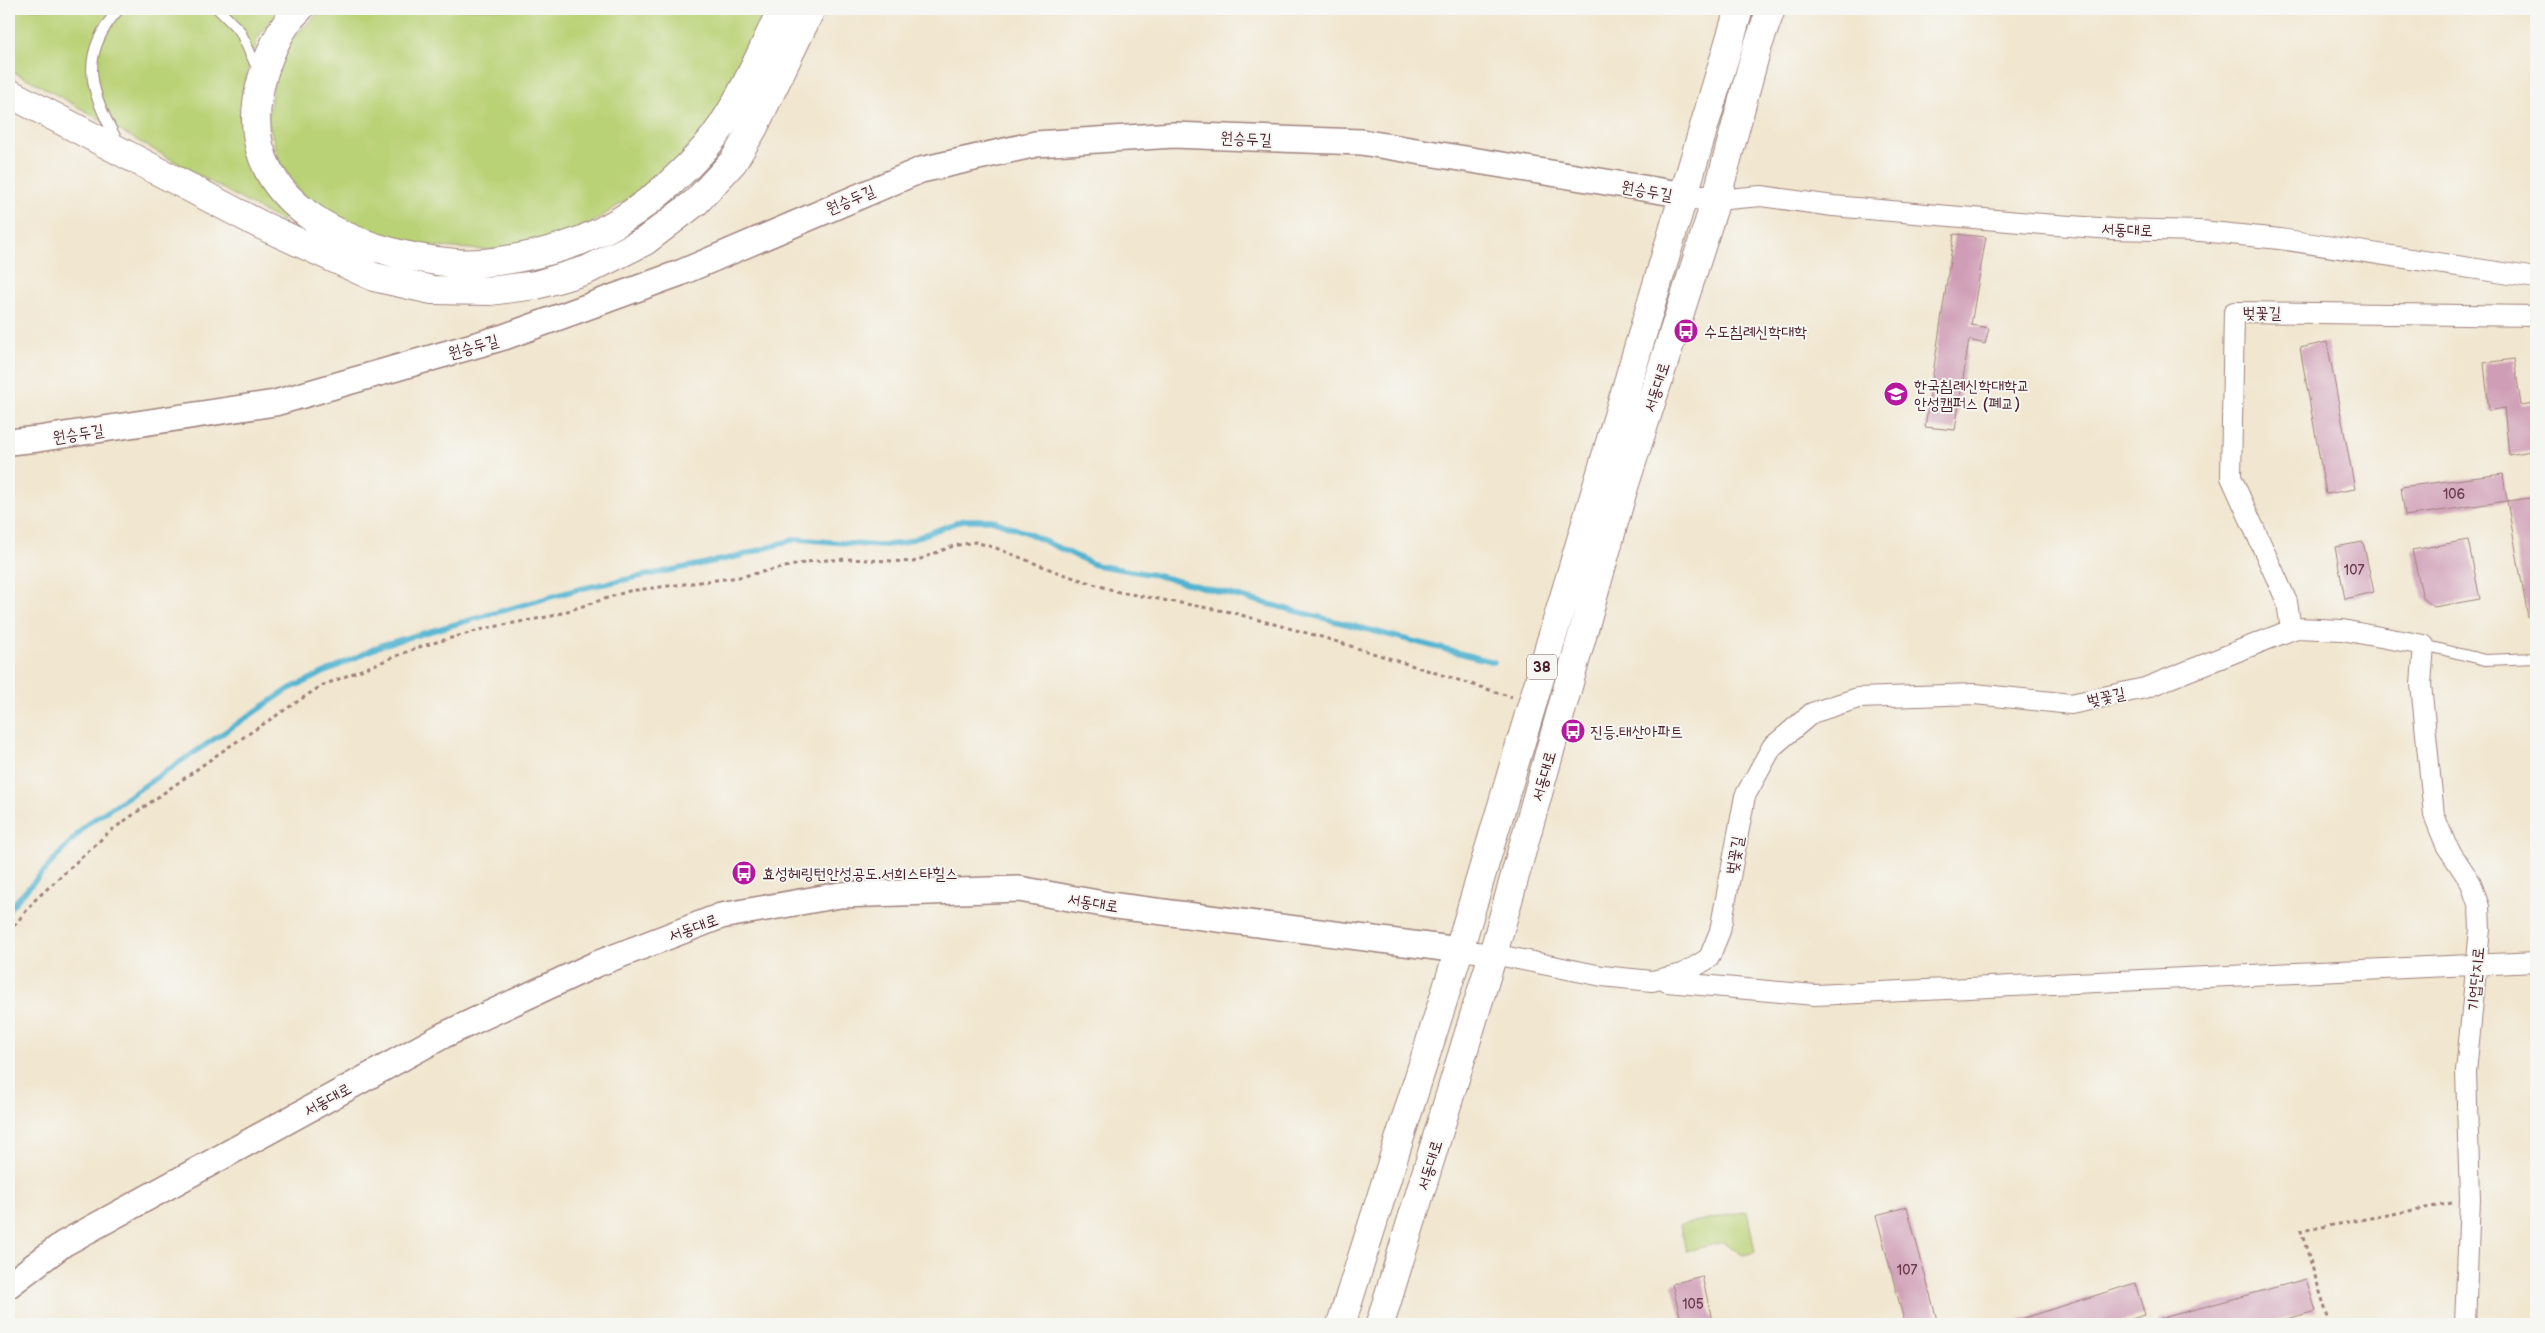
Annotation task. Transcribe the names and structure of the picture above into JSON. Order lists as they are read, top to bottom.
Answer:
{
  "streets": {
    "main road": ["서동대로", "38"],
    "street": ["원승두길", "벚꽃길", "기업단지로"]
  },
  "crossings": [
    ["원승두길", "서동대로"],
    ["서동대로", "벚꽃길"]
  ],
  "places": {
    "bus stop": ["수도침례신학대학", "진등.태산아파트", "효성헤링턴안성공도.서희스타힐스"],
    "school or university": ["한국침례신학대학교 안성캠퍼스 (폐교)"]
  },
  "house_numbers": [
    "106",
    "107",
    "107",
    "105"
  ]
}
